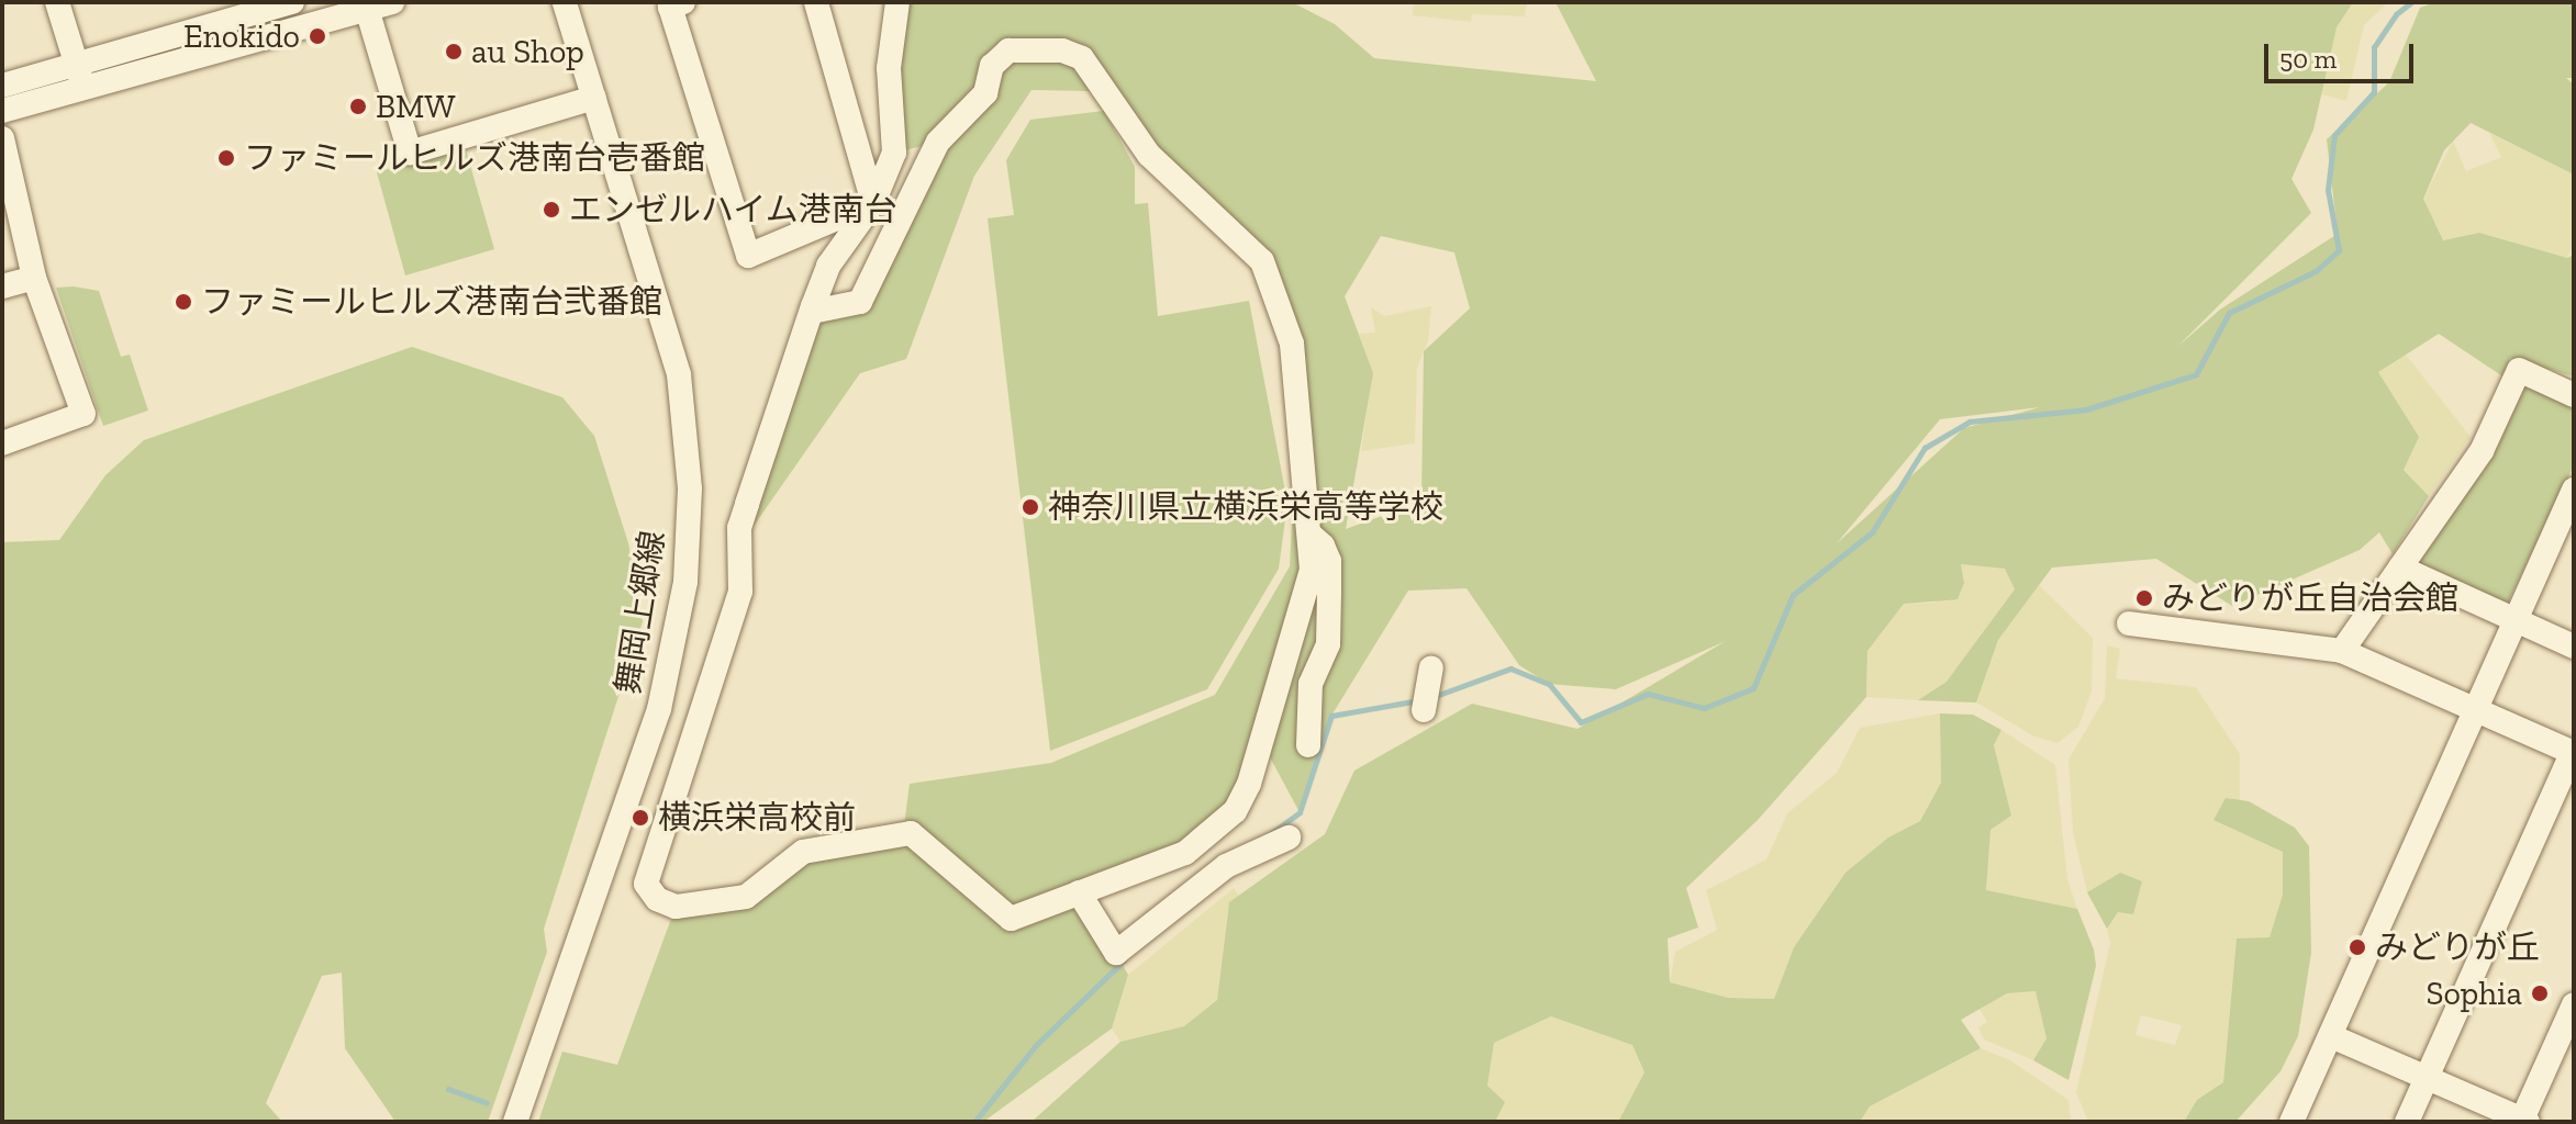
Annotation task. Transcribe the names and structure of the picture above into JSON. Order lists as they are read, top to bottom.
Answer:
{
  "streets": {
    "street": ["舞岡上郷線"]
  },
  "places": [
    "Enokido",
    "au Shop",
    "BMW",
    "ファミールヒルズ港南台壱番館",
    "エンゼルハイム港南台",
    "ファミールヒルズ港南台弐番館",
    "神奈川県立横浜栄高等学校",
    "みどりが丘自治会館",
    "横浜栄高校前",
    "みどりが丘",
    "Sophia"
  ],
  "scale_bar": "50 m"
}
